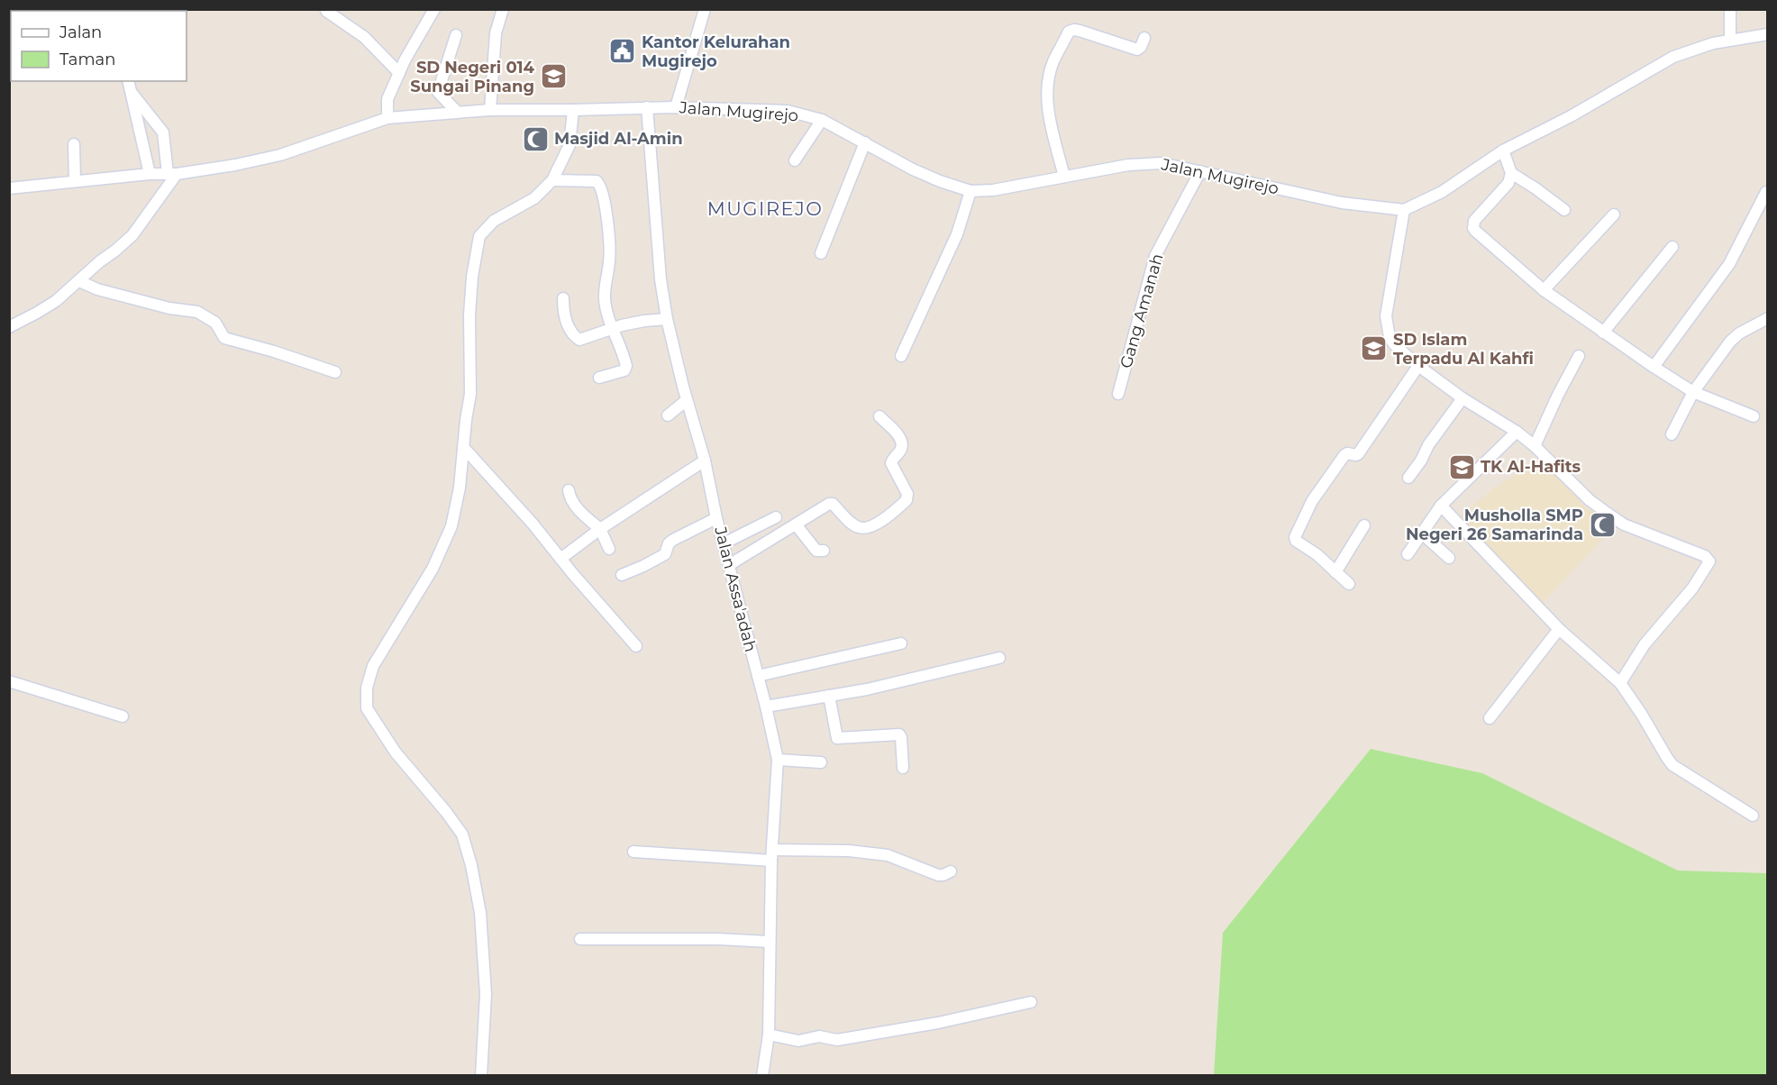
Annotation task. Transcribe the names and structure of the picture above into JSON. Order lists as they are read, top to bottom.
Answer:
{
  "streets": {
    "street": ["Jalan Mugirejo", "Gang Amanah", "Jalan Assa'adah"]
  },
  "crossings": [
    ["Jalan Mugirejo", "Gang Amanah"],
    ["Jalan Mugirejo", "Jalan Assa'adah"]
  ],
  "districts": ["MUGIREJO"],
  "places": {
    "public building": ["Kantor Kelurahan Mugirejo"],
    "school or university": ["SD Negeri 014 Sungai Pinang", "SD Islam Terpadu Al Kahfi", "TK Al-Hafits"],
    "mosque": ["Masjid Al-Amin", "Musholla SMP Negeri 26 Samarinda"]
  },
  "legend": ["Jalan", "Taman"]
}
